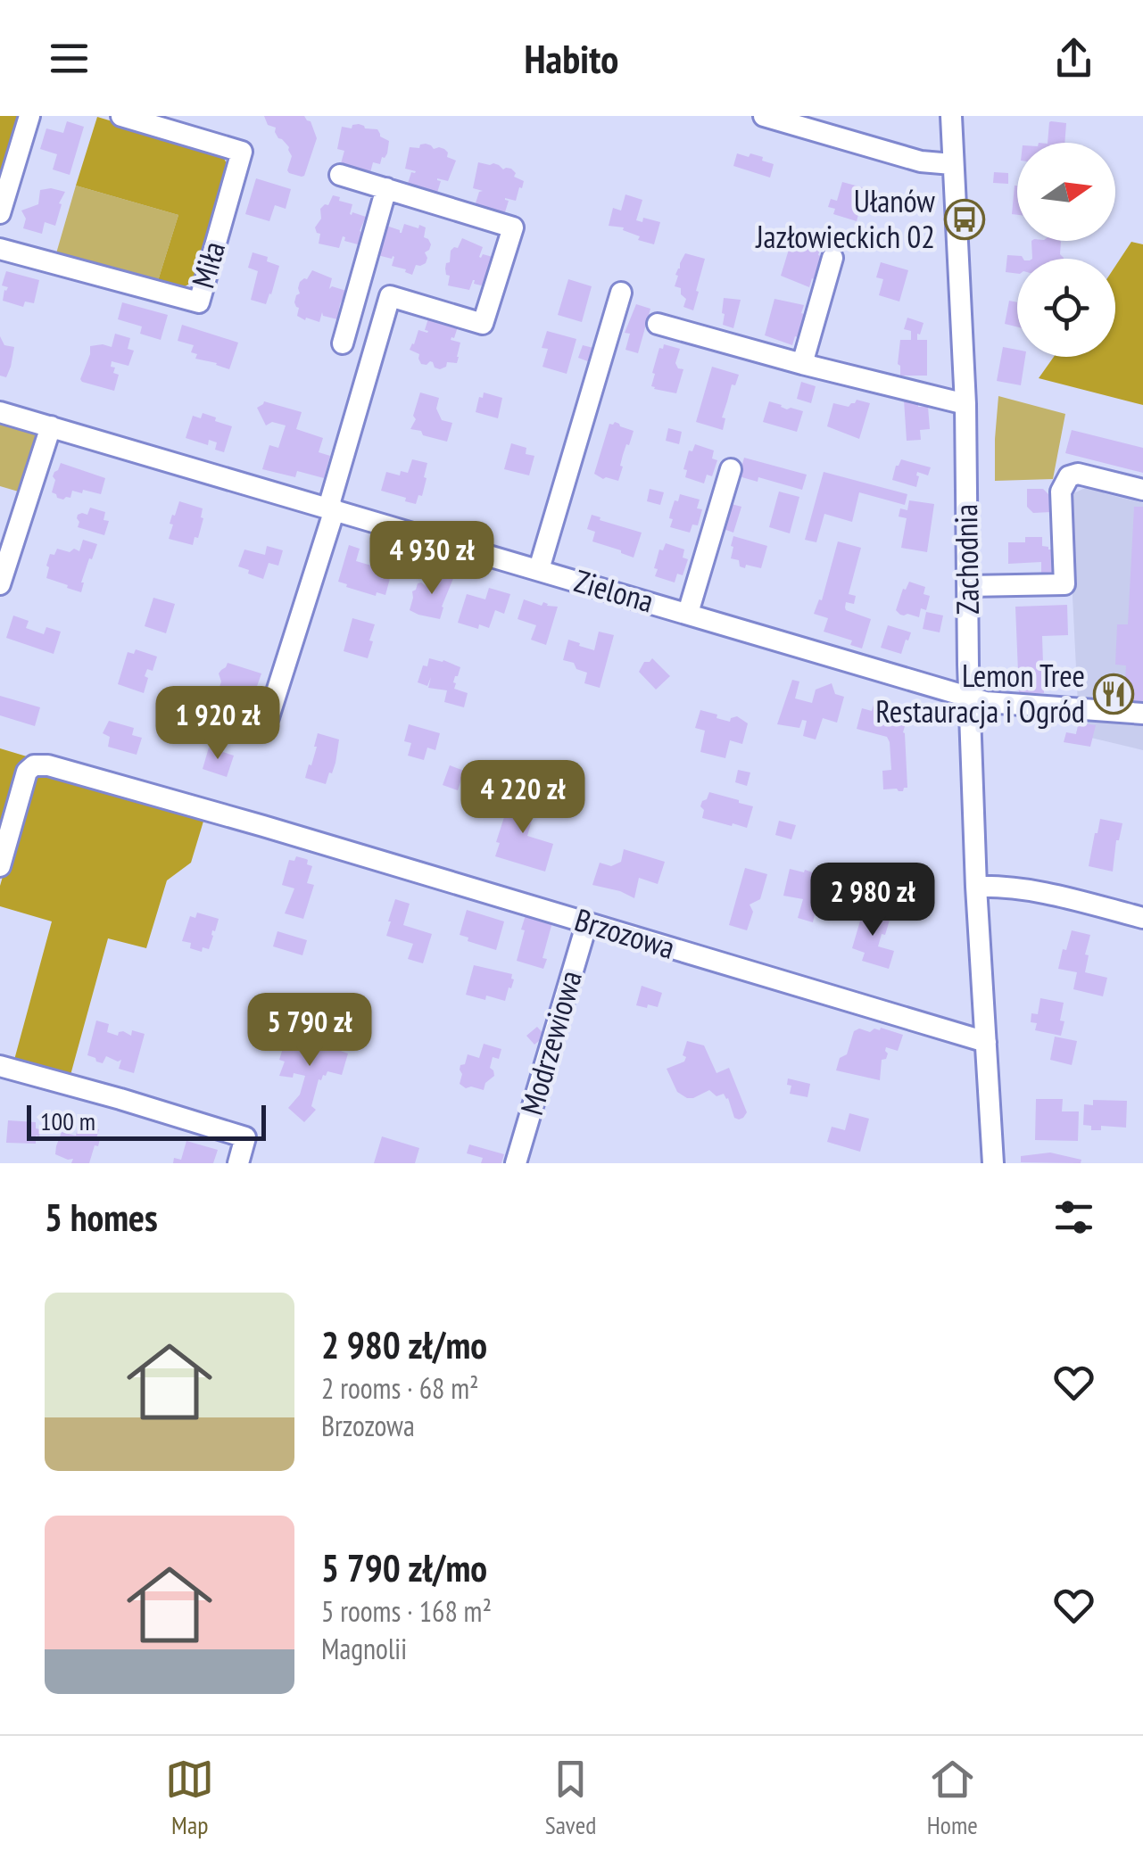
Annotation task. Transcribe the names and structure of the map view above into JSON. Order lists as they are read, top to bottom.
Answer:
{
  "streets": {
    "street": [
      "Miła",
      "Zachodnia",
      "Zielona",
      "Brzozowa",
      "Modrzewiowa"
    ]
  },
  "crossings": [
    ["Zachodnia", "Zielona"],
    ["Zachodnia", "Brzozowa"],
    ["Brzozowa", "Modrzewiowa"]
  ],
  "places": {
    "bus stop": ["Ułanów Jazłowieckich 02"],
    "restaurant": ["Lemon Tree Restauracja i Ogród"]
  },
  "scale_bar": "100 m",
  "north": "right",
  "page": {
    "header": "Habito",
    "price": [
      "4 930 zł",
      "1 920 zł",
      "4 220 zł",
      "2 980 zł",
      "5 790 zł"
    ],
    "scale": "100 m",
    "heading": "5 homes",
    "list": [
      {
        "name": "2 980 zł/mo",
        "note": "2 rooms · 68 m² · Brzozowa"
      },
      {
        "name": "5 790 zł/mo",
        "note": "5 rooms · 168 m² · Magnolii"
      }
    ],
    "tabs": ["Map", "Saved", "Home"]
  }
}
